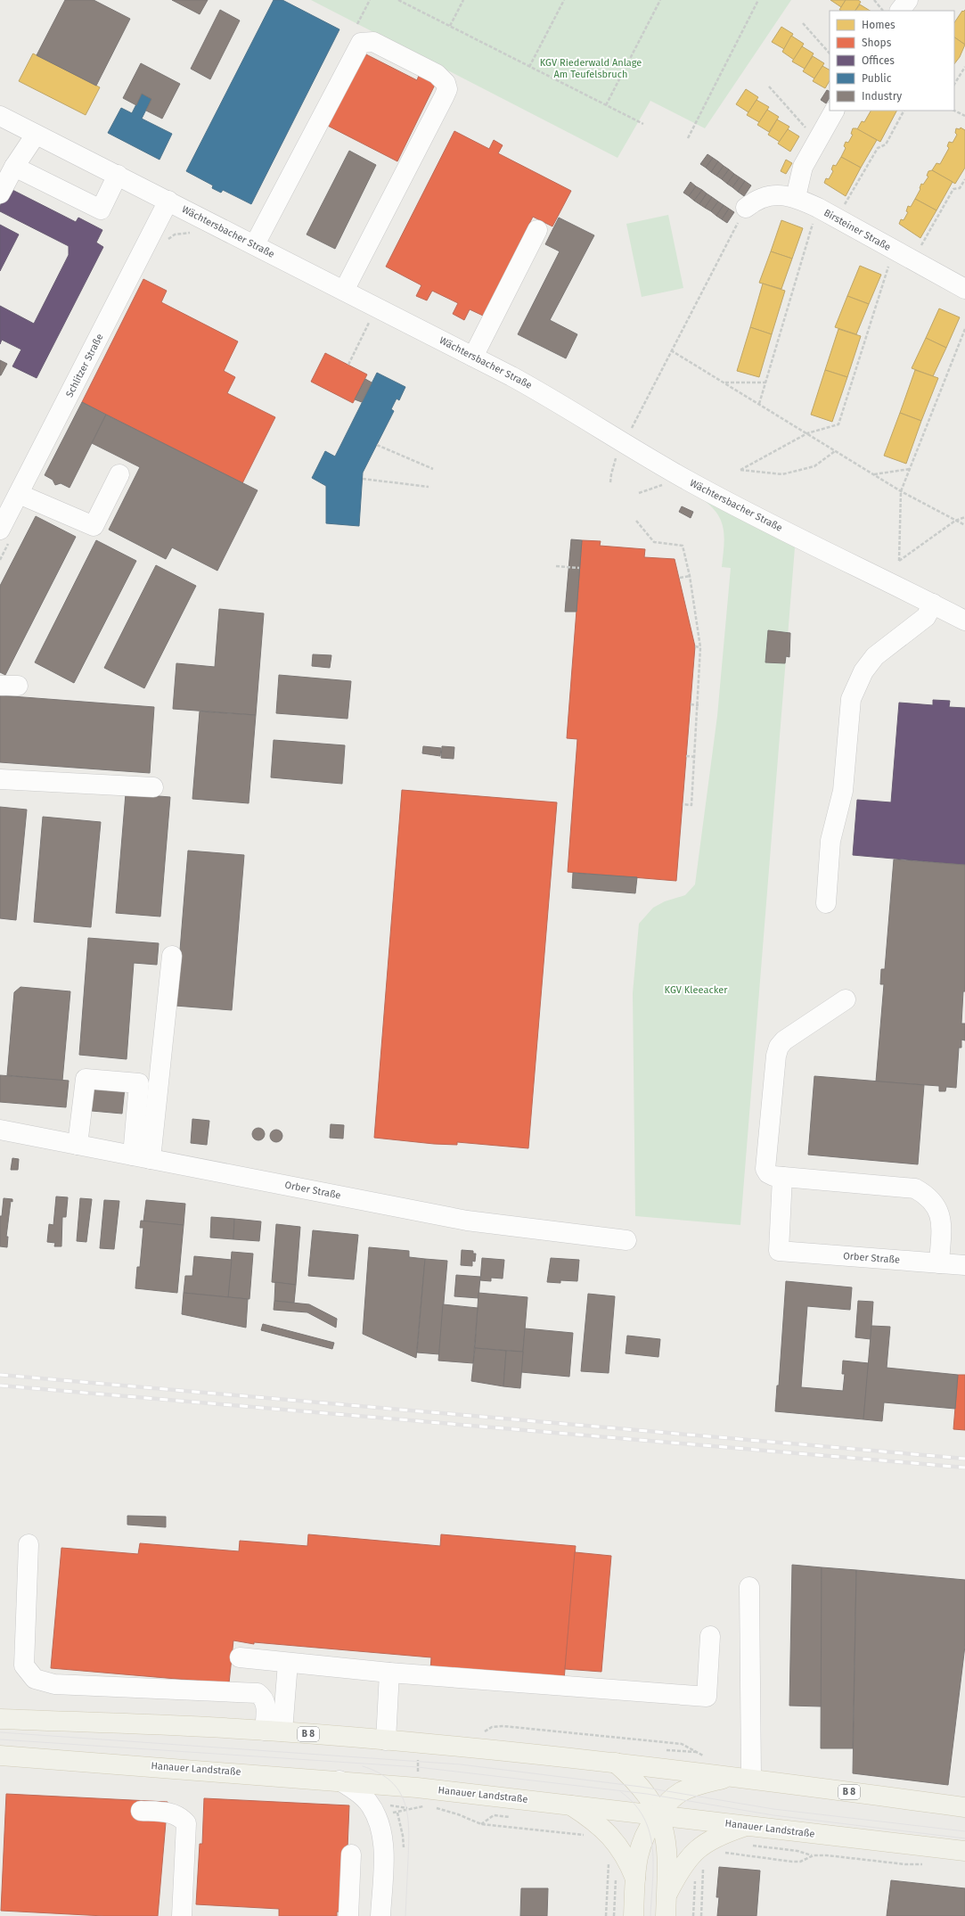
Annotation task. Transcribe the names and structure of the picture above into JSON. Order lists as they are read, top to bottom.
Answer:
{
  "streets": {
    "main road": ["B 8", "Hanauer Landstraße"],
    "street": [
      "Birsteiner Straße",
      "Wächtersbacher Straße",
      "Schlitzer Straße",
      "Orber Straße"
    ]
  },
  "crossings": [
    ["Wächtersbacher Straße", "Schlitzer Straße"]
  ],
  "parks": ["KGV Riederwald Anlage Am Teufelsbruch", "KGV Kleeacker"],
  "legend": [
    "Homes",
    "Shops",
    "Offices",
    "Public",
    "Industry"
  ]
}
